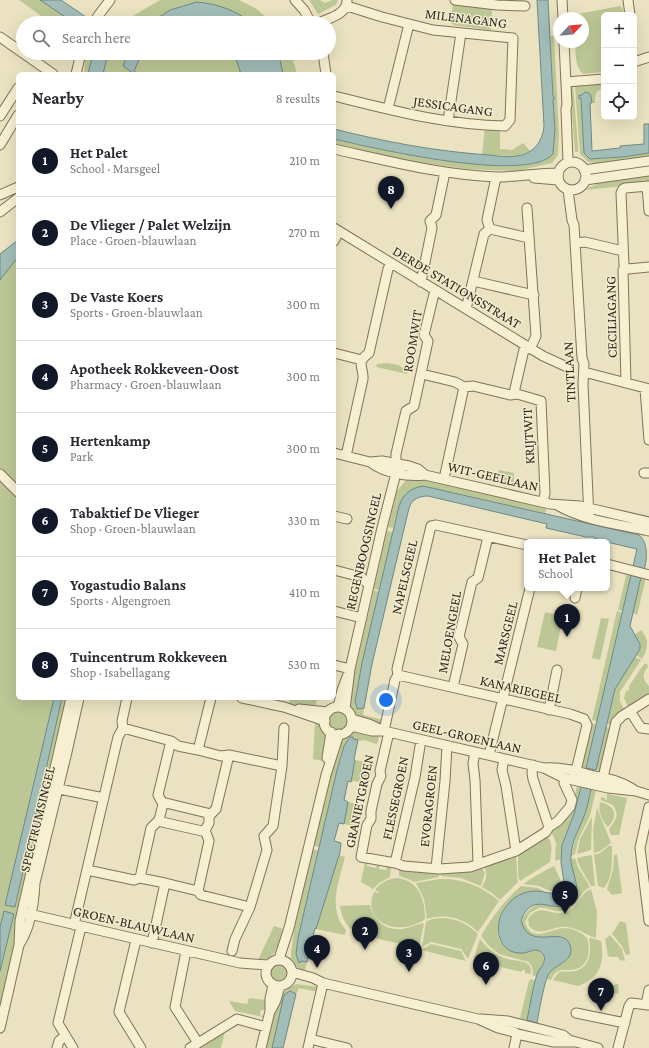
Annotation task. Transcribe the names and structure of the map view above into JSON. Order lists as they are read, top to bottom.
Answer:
{
  "streets": {
    "street": [
      "MILENAGANG",
      "JESSICAGANG",
      "DERDE STATIONSSTRAAT",
      "CECILIAGANG",
      "ROOMWIT",
      "TINTLAAN",
      "KRIJTWIT",
      "WIT-GEELLAAN",
      "REGENBOOGSINGEL",
      "NAPELSGEEL",
      "MELOENGEEL",
      "MARSGEEL",
      "KANARIEGEEL",
      "GEEL-GROENLAAN",
      "FLESSEGROEN",
      "GRANIETGROEN",
      "EVORAGROEN",
      "SPECTRUMSINGEL",
      "GROEN-BLAUWLAAN"
    ]
  },
  "crossings": [
    ["MILENAGANG", "JESSICAGANG"],
    ["DERDE STATIONSSTRAAT", "ROOMWIT"],
    ["DERDE STATIONSSTRAAT", "KRIJTWIT"],
    ["ROOMWIT", "WIT-GEELLAAN"],
    ["ROOMWIT", "REGENBOOGSINGEL"],
    ["TINTLAAN", "WIT-GEELLAAN"],
    ["KRIJTWIT", "WIT-GEELLAAN"],
    ["WIT-GEELLAAN", "REGENBOOGSINGEL"],
    ["REGENBOOGSINGEL", "GEEL-GROENLAAN"],
    ["NAPELSGEEL", "MELOENGEEL"],
    ["NAPELSGEEL", "KANARIEGEEL"],
    ["NAPELSGEEL", "GEEL-GROENLAAN"],
    ["NAPELSGEEL", "GRANIETGROEN"],
    ["MELOENGEEL", "KANARIEGEEL"],
    ["MARSGEEL", "KANARIEGEEL"],
    ["MARSGEEL", "GEEL-GROENLAAN"],
    ["KANARIEGEEL", "GEEL-GROENLAAN"],
    ["GEEL-GROENLAAN", "FLESSEGROEN"],
    ["GEEL-GROENLAAN", "GRANIETGROEN"],
    ["GEEL-GROENLAAN", "EVORAGROEN"],
    ["FLESSEGROEN", "GRANIETGROEN"],
    ["GRANIETGROEN", "EVORAGROEN"],
    ["SPECTRUMSINGEL", "GROEN-BLAUWLAAN"]
  ],
  "north": "top right",
  "page": {
    "map_buttons": ["+", "−"],
    "search": "Search here",
    "heading": ["Nearby", "8 results"],
    "list": [
      {
        "mark": "1",
        "name": "Het Palet",
        "note": "School · Marsgeel",
        "value": "210 m"
      },
      {
        "mark": "2",
        "name": "De Vlieger / Palet Welzijn",
        "note": "Place · Groen-blauwlaan",
        "value": "270 m"
      },
      {
        "mark": "3",
        "name": "De Vaste Koers",
        "note": "Sports · Groen-blauwlaan",
        "value": "300 m"
      },
      {
        "mark": "4",
        "name": "Apotheek Rokkeveen-Oost",
        "note": "Pharmacy · Groen-blauwlaan",
        "value": "300 m"
      },
      {
        "mark": "5",
        "name": "Hertenkamp",
        "note": "Park",
        "value": "300 m"
      },
      {
        "mark": "6",
        "name": "Tabaktief De Vlieger",
        "note": "Shop · Groen-blauwlaan",
        "value": "330 m"
      },
      {
        "mark": "7",
        "name": "Yogastudio Balans",
        "note": "Sports · Algengroen",
        "value": "410 m"
      },
      {
        "mark": "8",
        "name": "Tuincentrum Rokkeveen",
        "note": "Shop · Isabellagang",
        "value": "530 m"
      }
    ],
    "pins": [
      "8",
      "1",
      "5",
      "2",
      "4",
      "3",
      "6",
      "7"
    ],
    "popup": ["Het Palet", "School"]
  }
}
